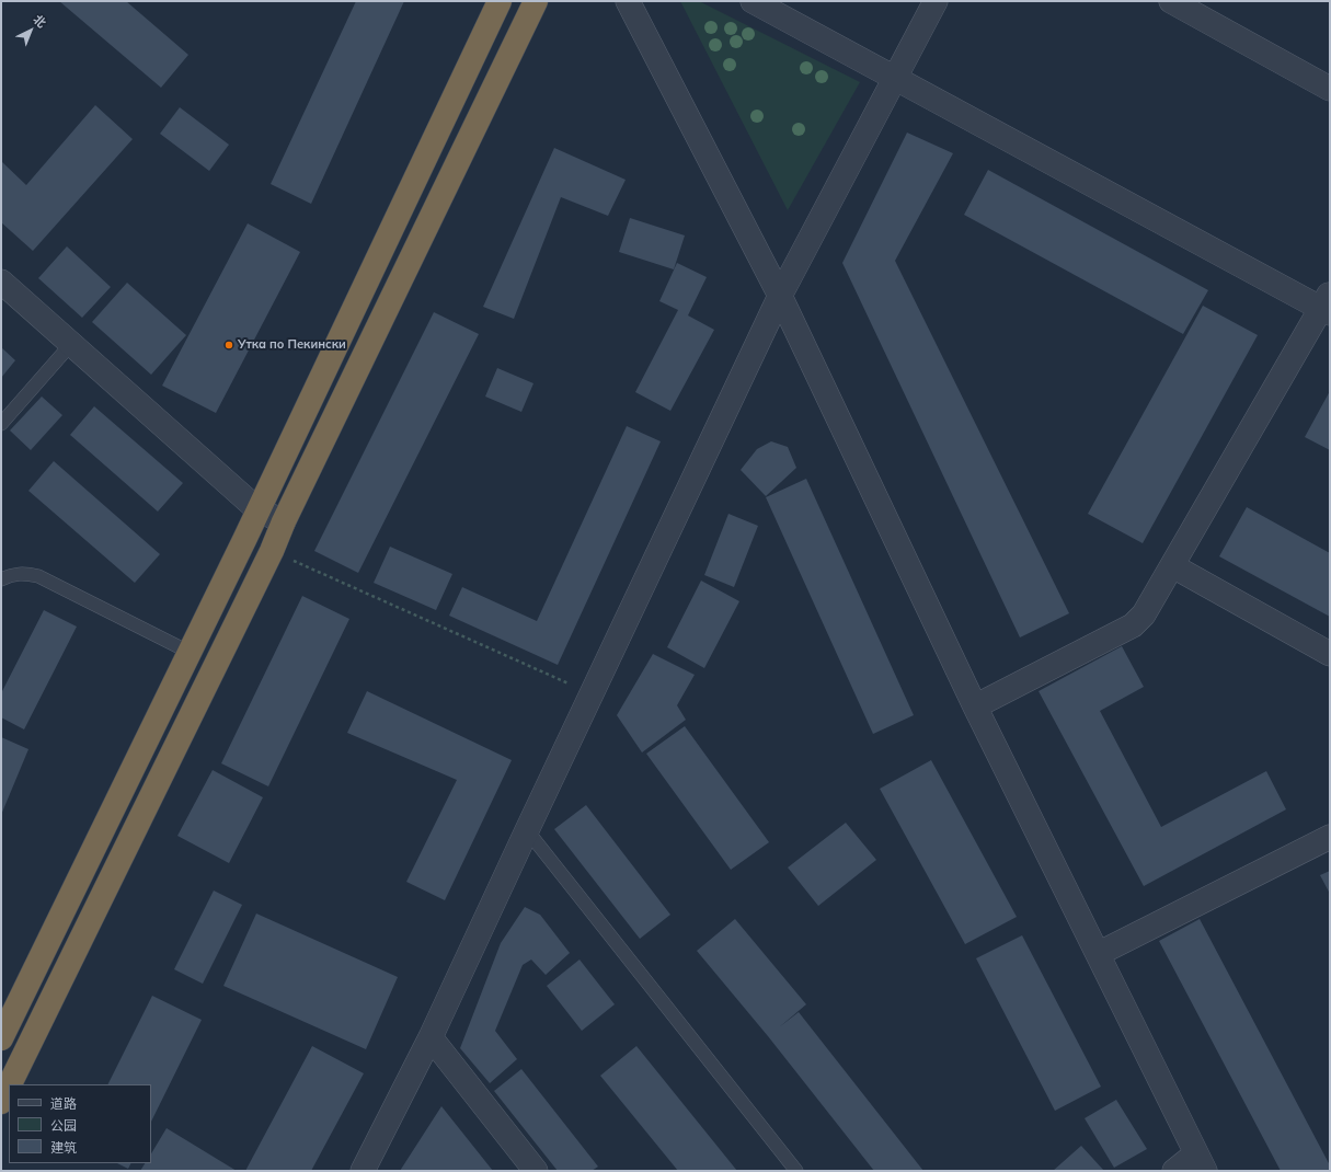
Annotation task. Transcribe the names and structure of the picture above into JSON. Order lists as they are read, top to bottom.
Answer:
{
  "places": ["Утка по Пекински"],
  "legend": ["道路", "公园", "建筑"],
  "north": "top right"
}
